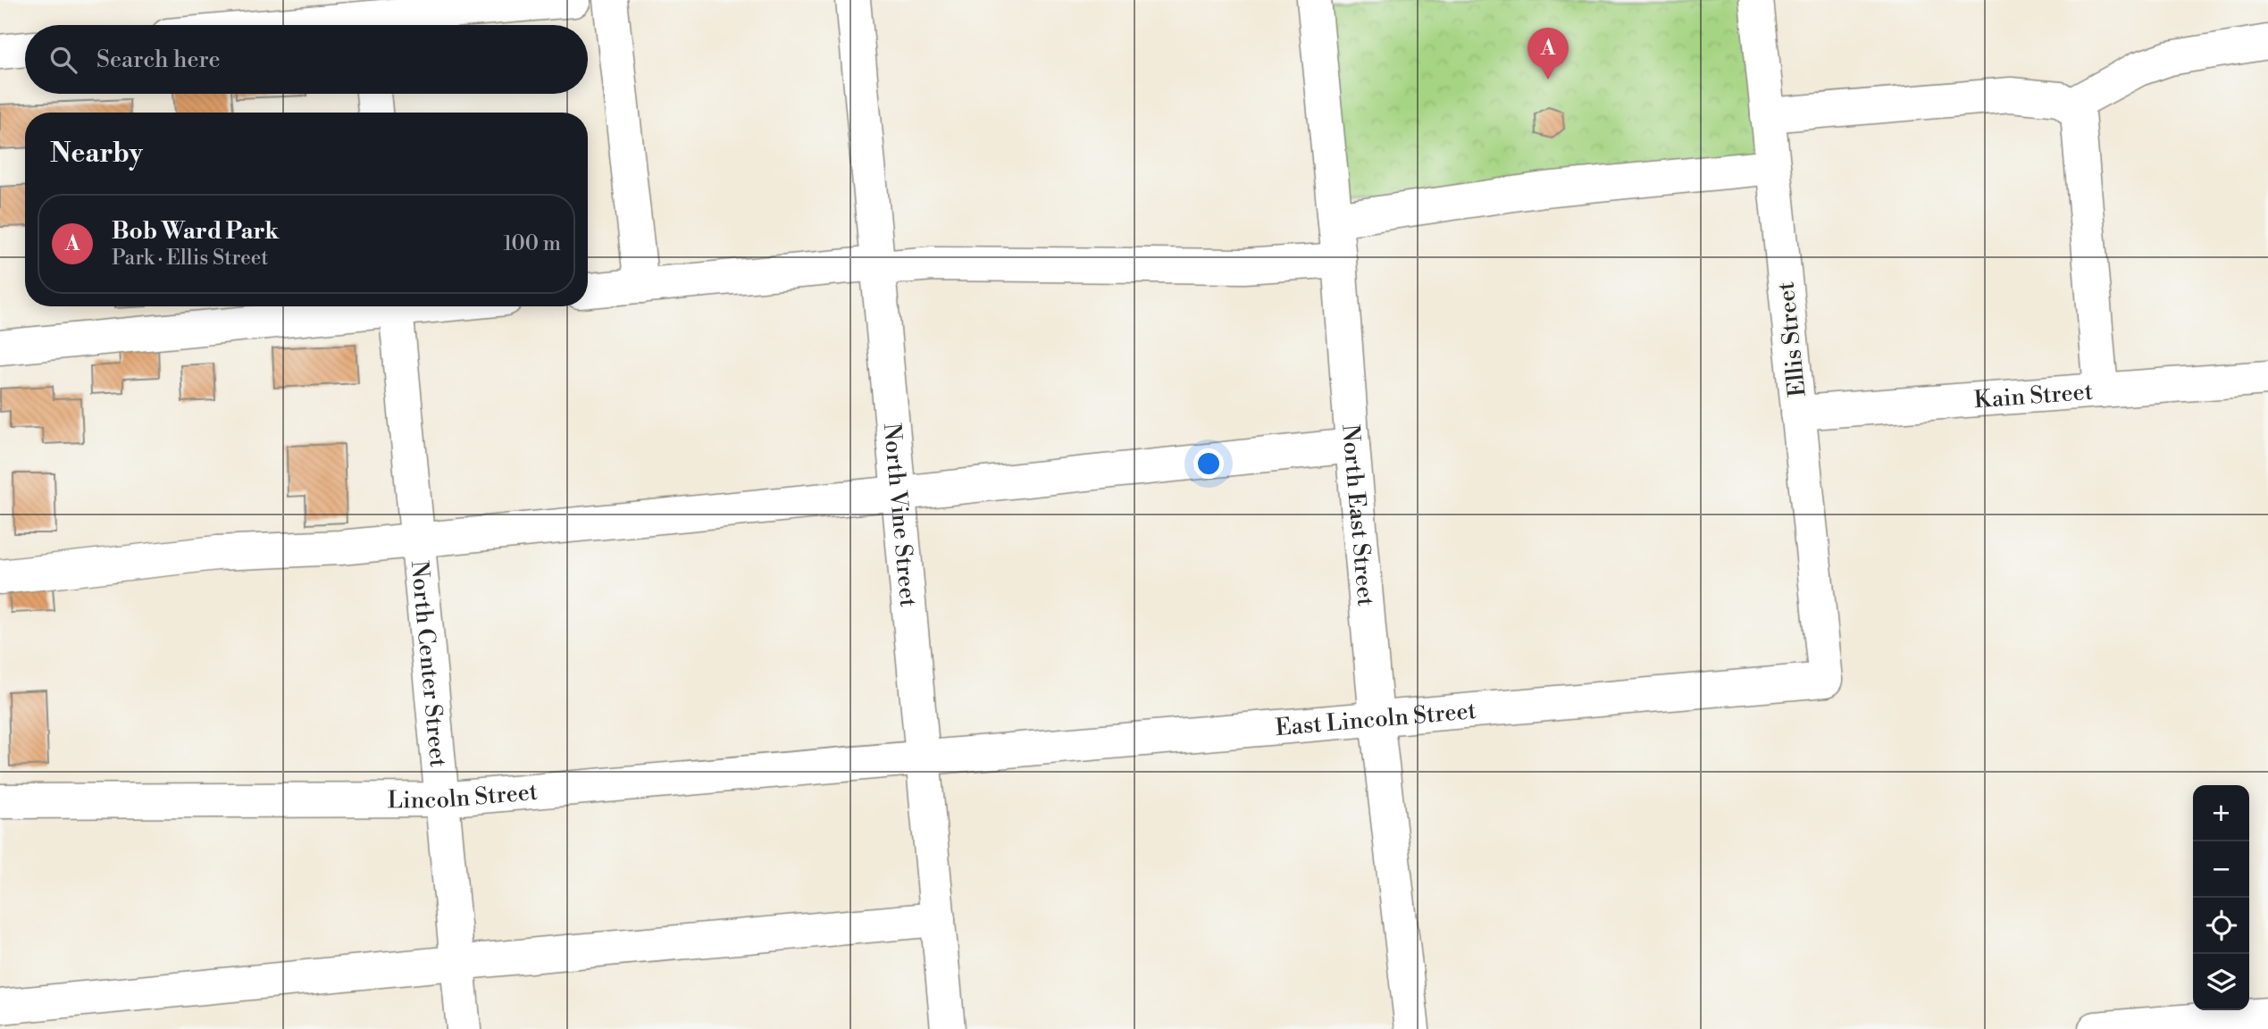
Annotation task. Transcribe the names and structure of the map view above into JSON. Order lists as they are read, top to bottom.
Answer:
{
  "streets": {
    "street": [
      "Ellis Street",
      "Kain Street",
      "North Vine Street",
      "North East Street",
      "North Center Street",
      "East Lincoln Street",
      "Lincoln Street"
    ]
  },
  "crossings": [
    ["Ellis Street", "Kain Street"],
    ["Ellis Street", "East Lincoln Street"],
    ["North Vine Street", "East Lincoln Street"],
    ["North Vine Street", "Lincoln Street"],
    ["North East Street", "East Lincoln Street"],
    ["North Center Street", "Lincoln Street"],
    ["East Lincoln Street", "Lincoln Street"]
  ],
  "page": {
    "search": "Search here",
    "pins": "A",
    "heading": "Nearby",
    "list": [
      {
        "mark": "A",
        "name": "Bob Ward Park",
        "note": "Park · Ellis Street",
        "value": "100 m"
      }
    ],
    "map_buttons": ["+", "−"]
  }
}
